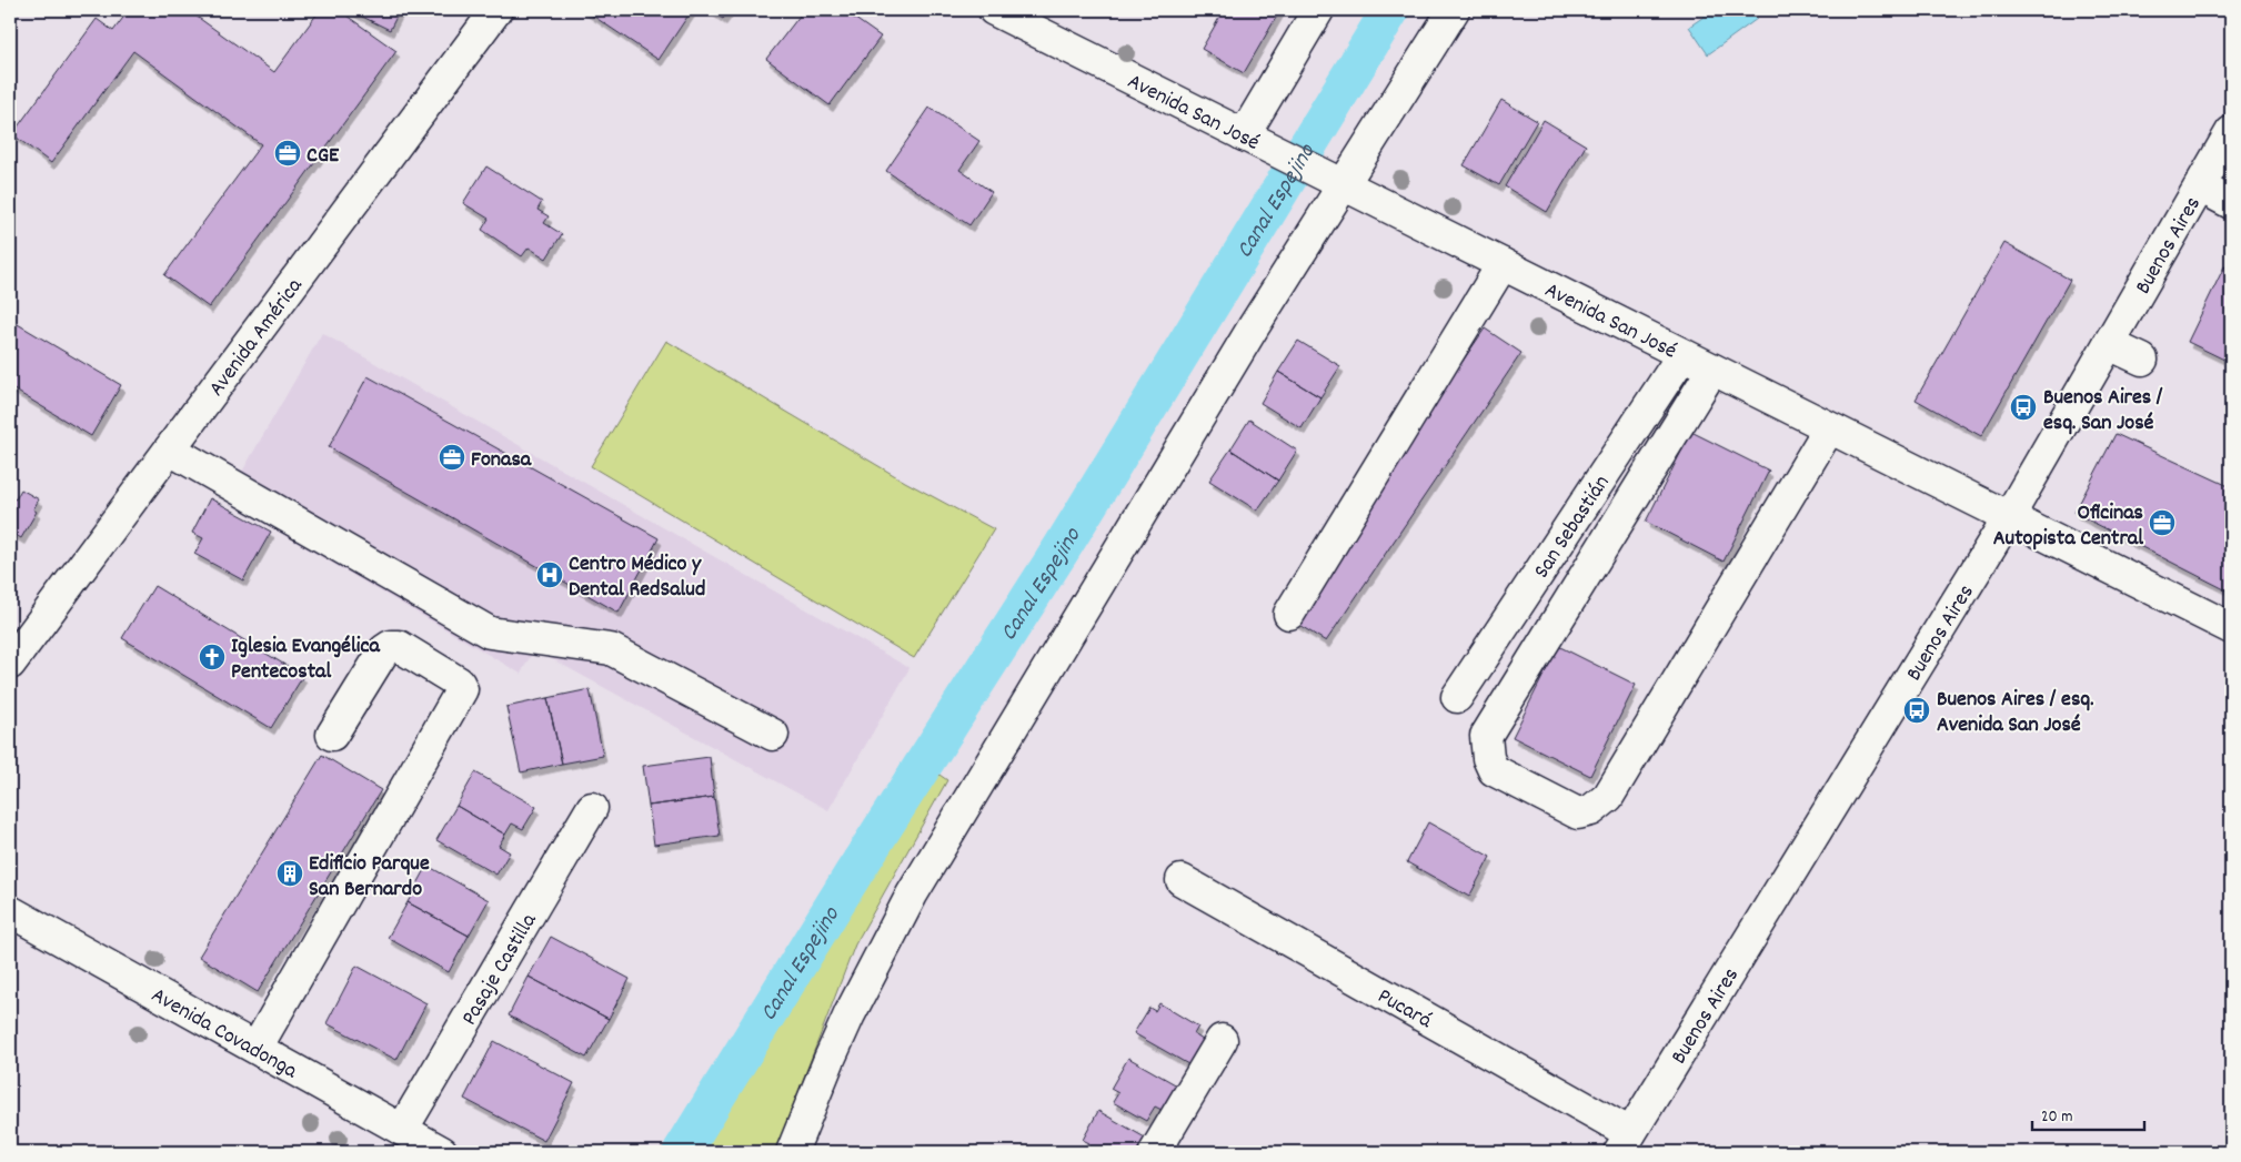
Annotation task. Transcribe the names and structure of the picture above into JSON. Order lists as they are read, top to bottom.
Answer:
{
  "streets": {
    "street": [
      "Avenida San José",
      "Buenos Aires",
      "Avenida América",
      "San Sebastián",
      "Pasaje Castilla",
      "Pucará",
      "Avenida Covadonga"
    ]
  },
  "crossings": [
    ["Avenida San José", "Buenos Aires"],
    ["Avenida San José", "San Sebastián"],
    ["Buenos Aires", "Pucará"],
    ["Pasaje Castilla", "Avenida Covadonga"]
  ],
  "water": ["Canal Espejino"],
  "places": {
    "office": ["CGE", "Fonasa", "Oficinas Autopista Central"],
    "bus stop": ["Buenos Aires / esq. San José", "Buenos Aires / esq. Avenida San José"],
    "hospital": ["Centro Médico y Dental RedSalud"],
    "church": ["Iglesia Evangélica Pentecostal"],
    "building": ["Edificio Parque San Bernardo"]
  },
  "scale_bar": "20 m"
}
